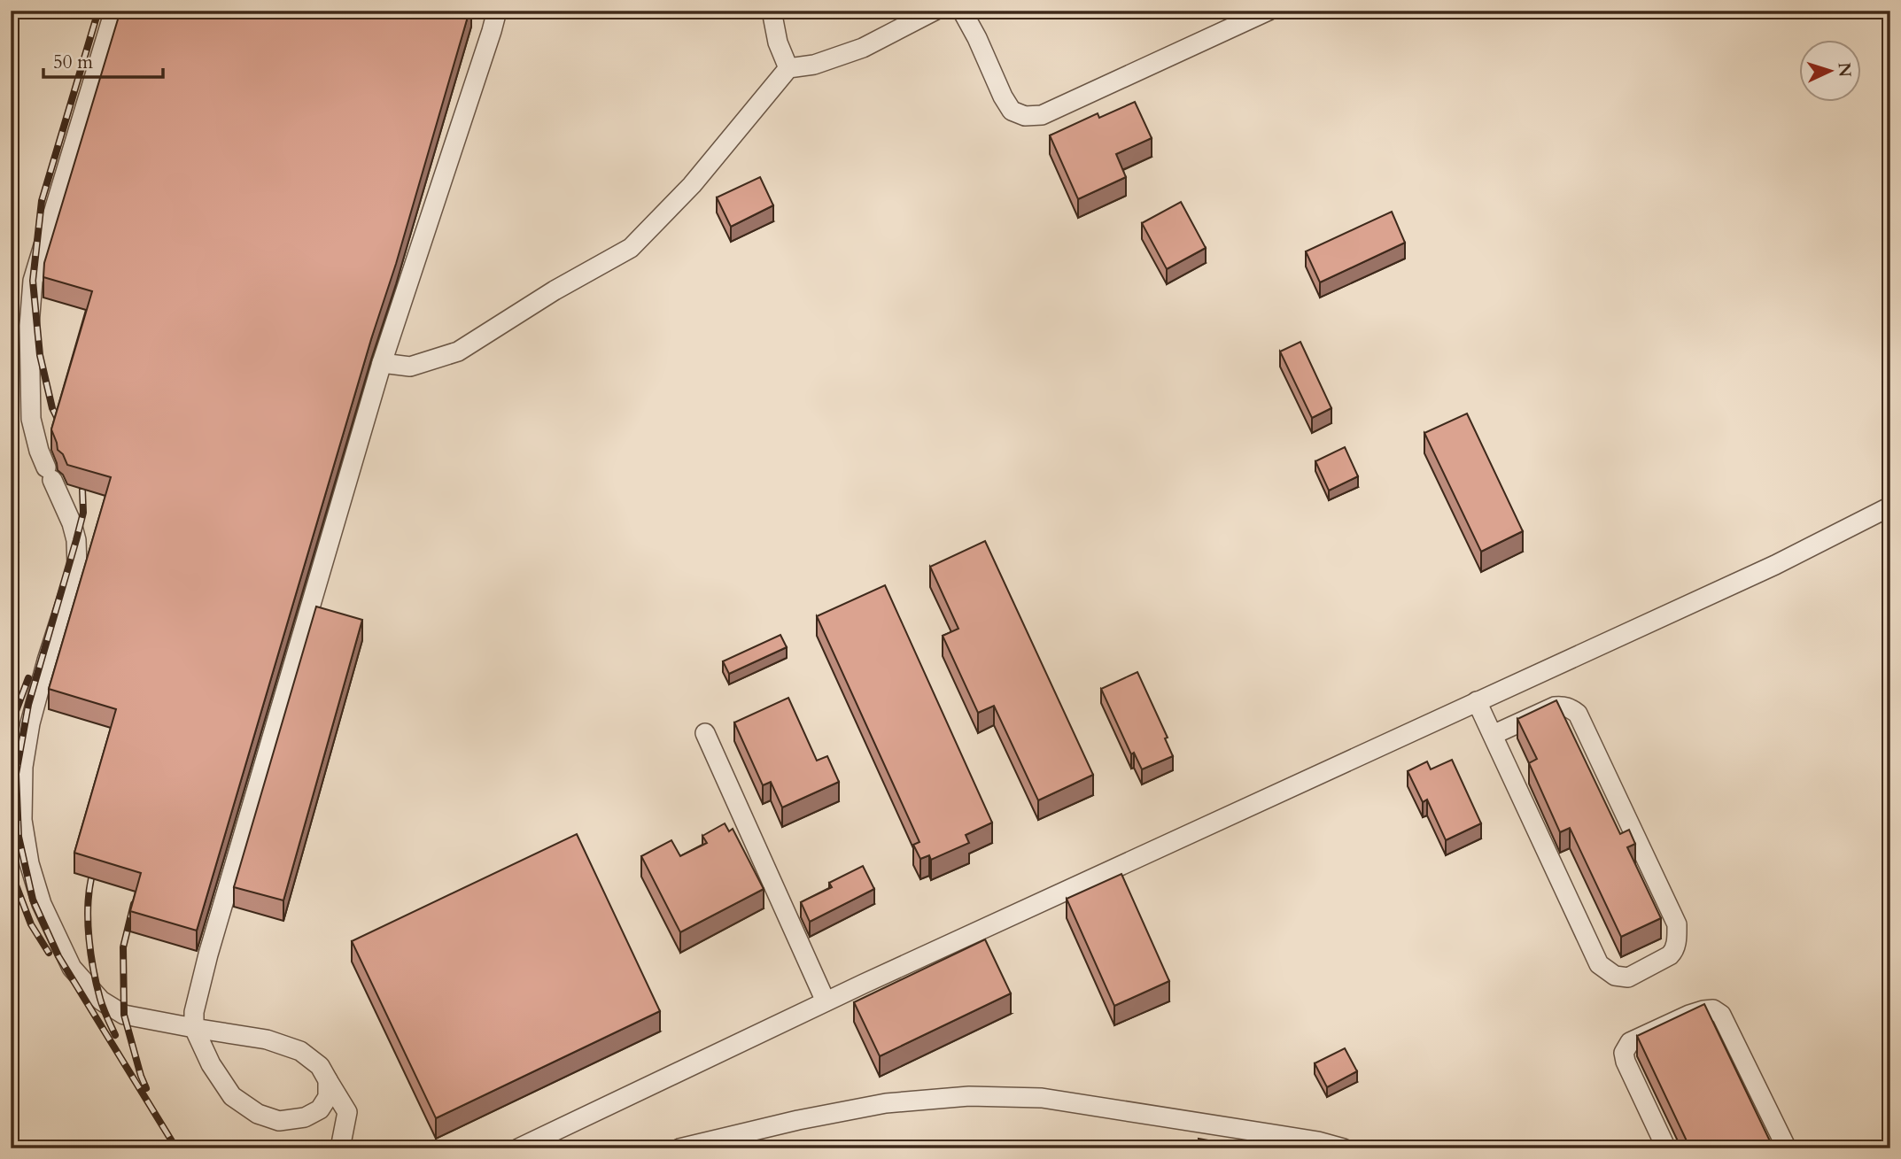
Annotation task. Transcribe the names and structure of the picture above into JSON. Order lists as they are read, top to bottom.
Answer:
{
  "scale_bar": "50 m",
  "north": "right"
}
